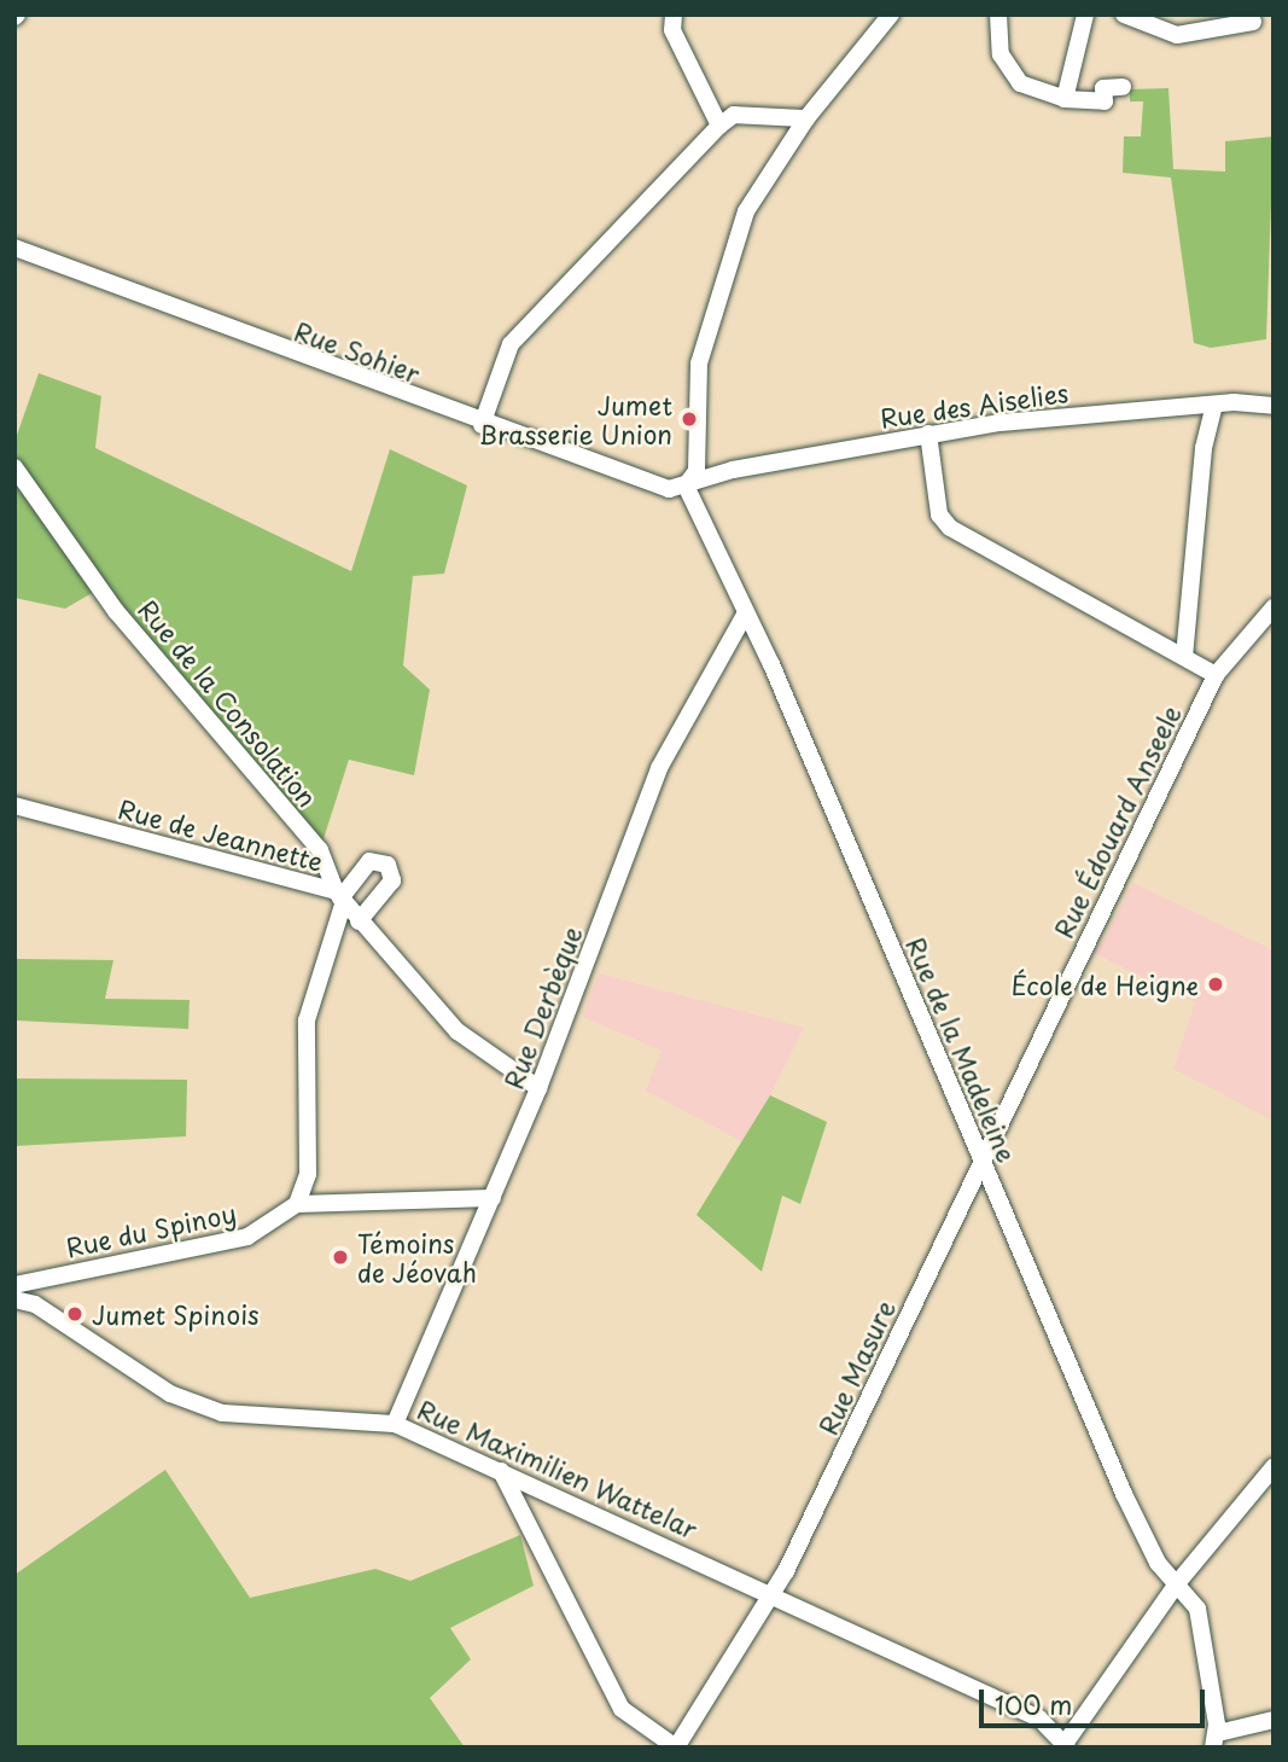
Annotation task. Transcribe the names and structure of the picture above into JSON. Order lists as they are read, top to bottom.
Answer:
{
  "streets": {
    "street": [
      "Rue Sohier",
      "Rue des Aiselies",
      "Rue de la Consolation",
      "Rue Édouard Anseele",
      "Rue de Jeannette",
      "Rue Derbèque",
      "Rue de la Madeleine",
      "Rue du Spinoy",
      "Rue Masure",
      "Rue Maximilien Wattelar"
    ]
  },
  "crossings": [
    ["Rue Sohier", "Rue des Aiselies"],
    ["Rue Sohier", "Rue de la Madeleine"],
    ["Rue des Aiselies", "Rue de la Madeleine"],
    ["Rue de la Consolation", "Rue de Jeannette"],
    ["Rue Édouard Anseele", "Rue de la Madeleine"],
    ["Rue Édouard Anseele", "Rue Masure"],
    ["Rue de Jeannette", "Rue Derbèque"],
    ["Rue Derbèque", "Rue de la Madeleine"],
    ["Rue Derbèque", "Rue Maximilien Wattelar"],
    ["Rue de la Madeleine", "Rue Masure"],
    ["Rue Masure", "Rue Maximilien Wattelar"]
  ],
  "places": [
    "Jumet Brasserie Union",
    "École de Heigne",
    "Témoins de Jéovah",
    "Jumet Spinois"
  ],
  "scale_bar": "100 m"
}
